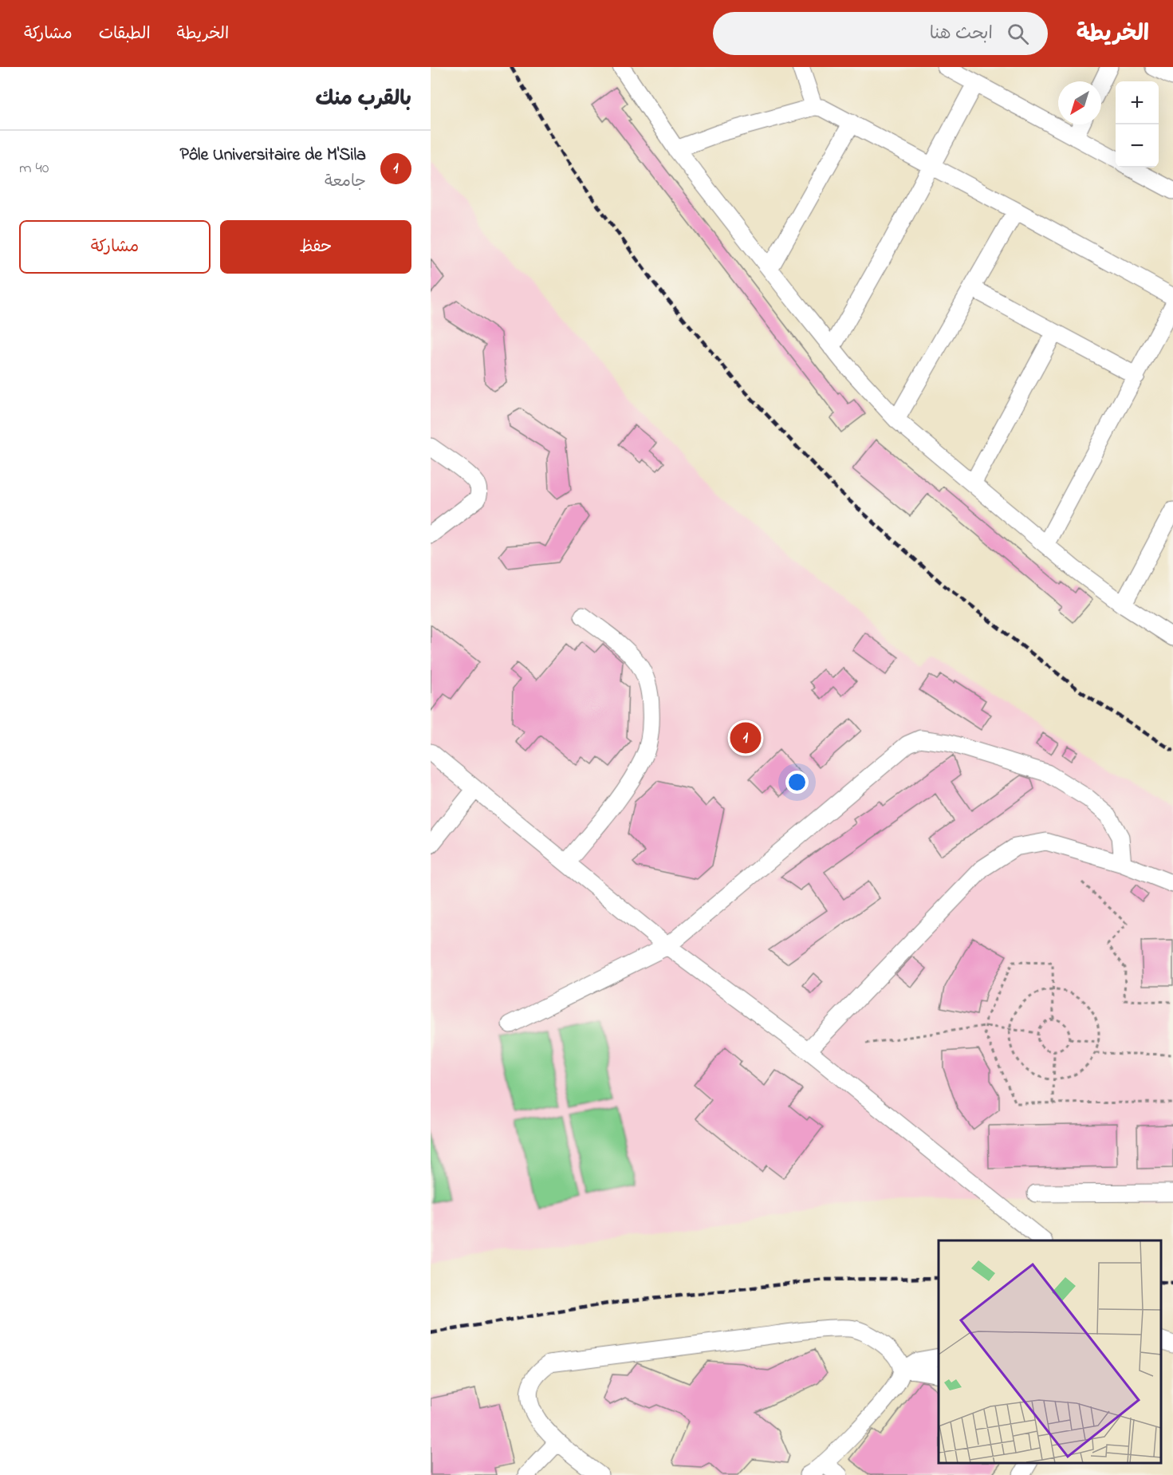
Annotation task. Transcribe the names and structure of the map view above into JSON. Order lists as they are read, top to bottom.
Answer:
{
  "north": "bottom left",
  "page": {
    "header": "الخريطة",
    "search": "ابحث هنا",
    "nav": ["الخريطة", "الطبقات", "مشاركة"],
    "heading": "بالقرب منك",
    "map_buttons": ["+", "−"],
    "list": [
      {
        "mark": "1",
        "name": "Pôle Universitaire de M'Sila",
        "note": "جامعة",
        "value": "40 m"
      }
    ],
    "buttons": ["حفظ", "مشاركة"],
    "pins": "1"
  }
}
